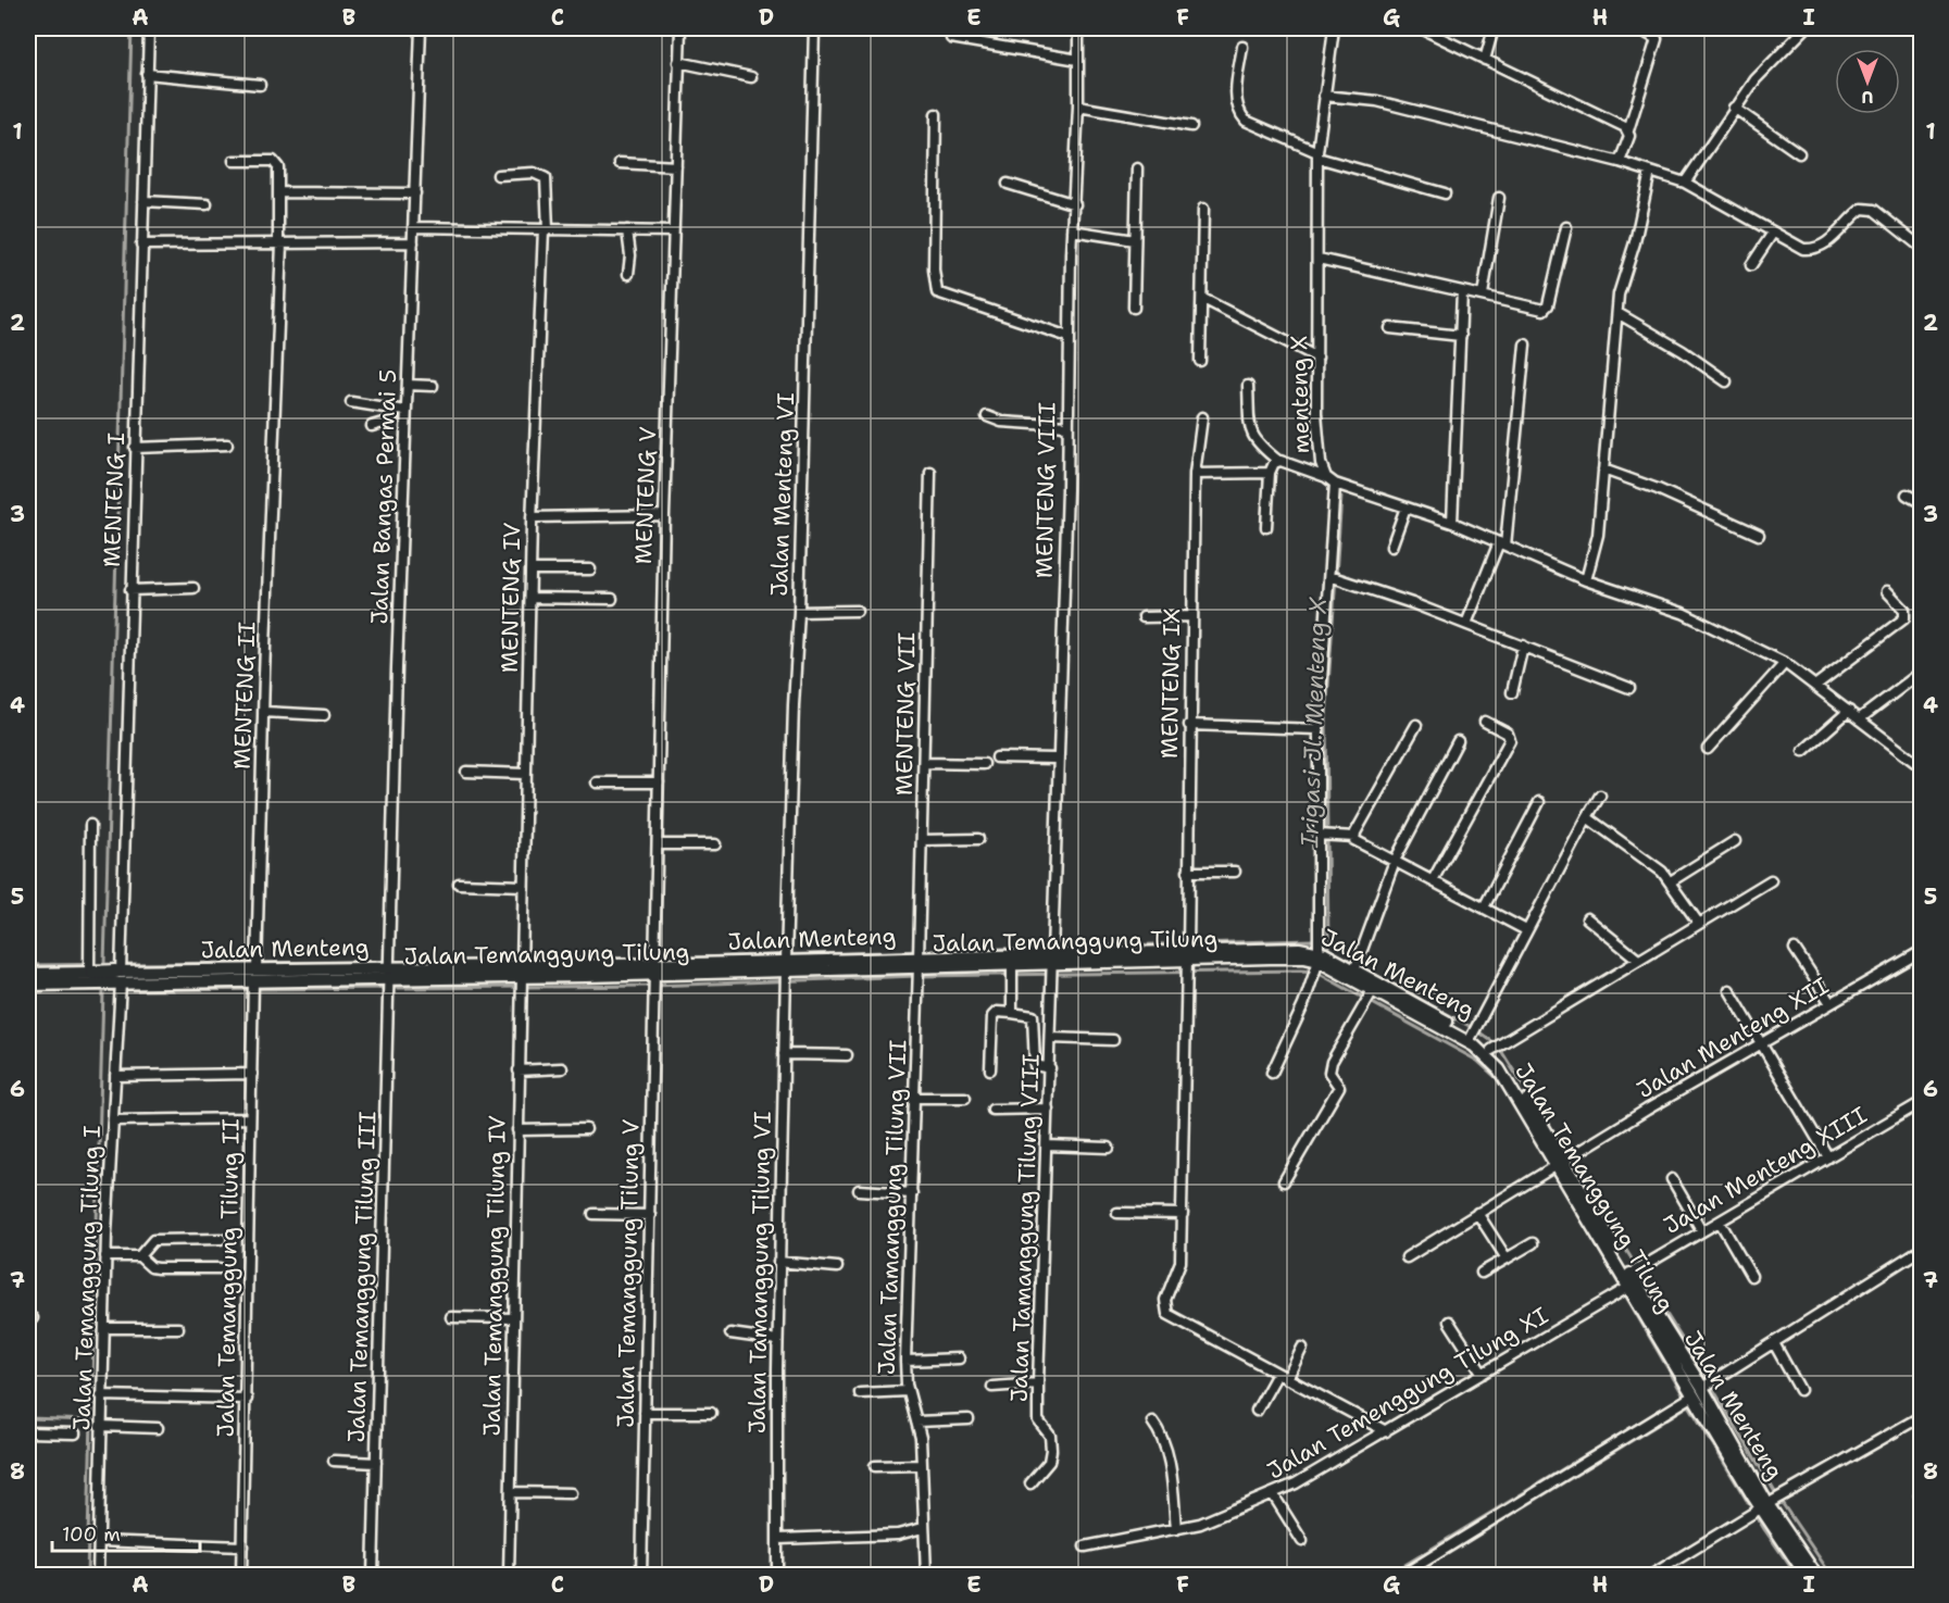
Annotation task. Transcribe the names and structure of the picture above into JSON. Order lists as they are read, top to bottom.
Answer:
{
  "streets": {
    "main road": ["Jalan Temanggung Tilung"],
    "street": [
      "menteng X",
      "MENTENG VIII",
      "Jalan Menteng VI",
      "MENTENG V",
      "Jalan Bangas Permai 5",
      "MENTENG I",
      "MENTENG IV",
      "MENTENG IX",
      "MENTENG II",
      "MENTENG VII",
      "Jalan Menteng",
      "Jalan Menteng XII",
      "Jalan Menteng XIII",
      "Jalan Tamanggung Tilung VII",
      "Jalan Tamanggung Tilung VIII",
      "Jalan Tamanggung Tilung VI",
      "Jalan Temanggung Tilung V",
      "Jalan Temanggung Tilung IV",
      "Jalan Temanggung Tilung III",
      "Jalan Temanggung Tilung I",
      "Jalan Temanggung Tilung II",
      "Jalan Temenggung Tilung XI"
    ]
  },
  "crossings": [
    ["MENTENG VIII", "Jalan Menteng"],
    ["MENTENG VIII", "Jalan Temanggung Tilung"],
    ["MENTENG VIII", "Jalan Tamanggung Tilung VIII"],
    ["Jalan Menteng VI", "Jalan Temanggung Tilung"],
    ["Jalan Menteng VI", "Jalan Tamanggung Tilung VI"],
    ["MENTENG V", "Jalan Temanggung Tilung"],
    ["MENTENG V", "Jalan Temanggung Tilung V"],
    ["Jalan Bangas Permai 5", "Jalan Temanggung Tilung"],
    ["Jalan Bangas Permai 5", "Jalan Temanggung Tilung III"],
    ["MENTENG I", "Jalan Temanggung Tilung"],
    ["MENTENG I", "Jalan Temanggung Tilung I"],
    ["MENTENG IV", "Jalan Temanggung Tilung"],
    ["MENTENG IV", "Jalan Temanggung Tilung IV"],
    ["MENTENG IX", "Jalan Temanggung Tilung"],
    ["MENTENG II", "Jalan Temanggung Tilung"],
    ["MENTENG II", "Jalan Temanggung Tilung II"],
    ["MENTENG VII", "Jalan Menteng"],
    ["MENTENG VII", "Jalan Temanggung Tilung"],
    ["MENTENG VII", "Jalan Tamanggung Tilung VII"],
    ["Jalan Menteng", "Jalan Temanggung Tilung"],
    ["Jalan Menteng", "Jalan Menteng XII"],
    ["Jalan Menteng", "Jalan Menteng XIII"],
    ["Jalan Menteng", "Jalan Tamanggung Tilung VII"],
    ["Jalan Menteng", "Jalan Tamanggung Tilung VIII"],
    ["Jalan Temanggung Tilung", "Jalan Menteng XII"],
    ["Jalan Temanggung Tilung", "Jalan Tamanggung Tilung VII"],
    ["Jalan Temanggung Tilung", "Jalan Tamanggung Tilung VIII"],
    ["Jalan Temanggung Tilung", "Jalan Tamanggung Tilung VI"],
    ["Jalan Temanggung Tilung", "Jalan Temanggung Tilung V"],
    ["Jalan Temanggung Tilung", "Jalan Temanggung Tilung IV"],
    ["Jalan Temanggung Tilung", "Jalan Temanggung Tilung III"],
    ["Jalan Temanggung Tilung", "Jalan Temanggung Tilung I"],
    ["Jalan Temanggung Tilung", "Jalan Temanggung Tilung II"],
    ["Jalan Temanggung Tilung", "Jalan Temenggung Tilung XI"]
  ],
  "water": ["Irigasi Jl. Menteng X"],
  "scale_bar": "100 m",
  "north": "bottom",
  "grid": {
    "columns": [
      "A",
      "B",
      "C",
      "D",
      "E",
      "F",
      "G",
      "H",
      "I"
    ],
    "rows": [
      "1",
      "2",
      "3",
      "4",
      "5",
      "6",
      "7",
      "8"
    ]
  }
}
